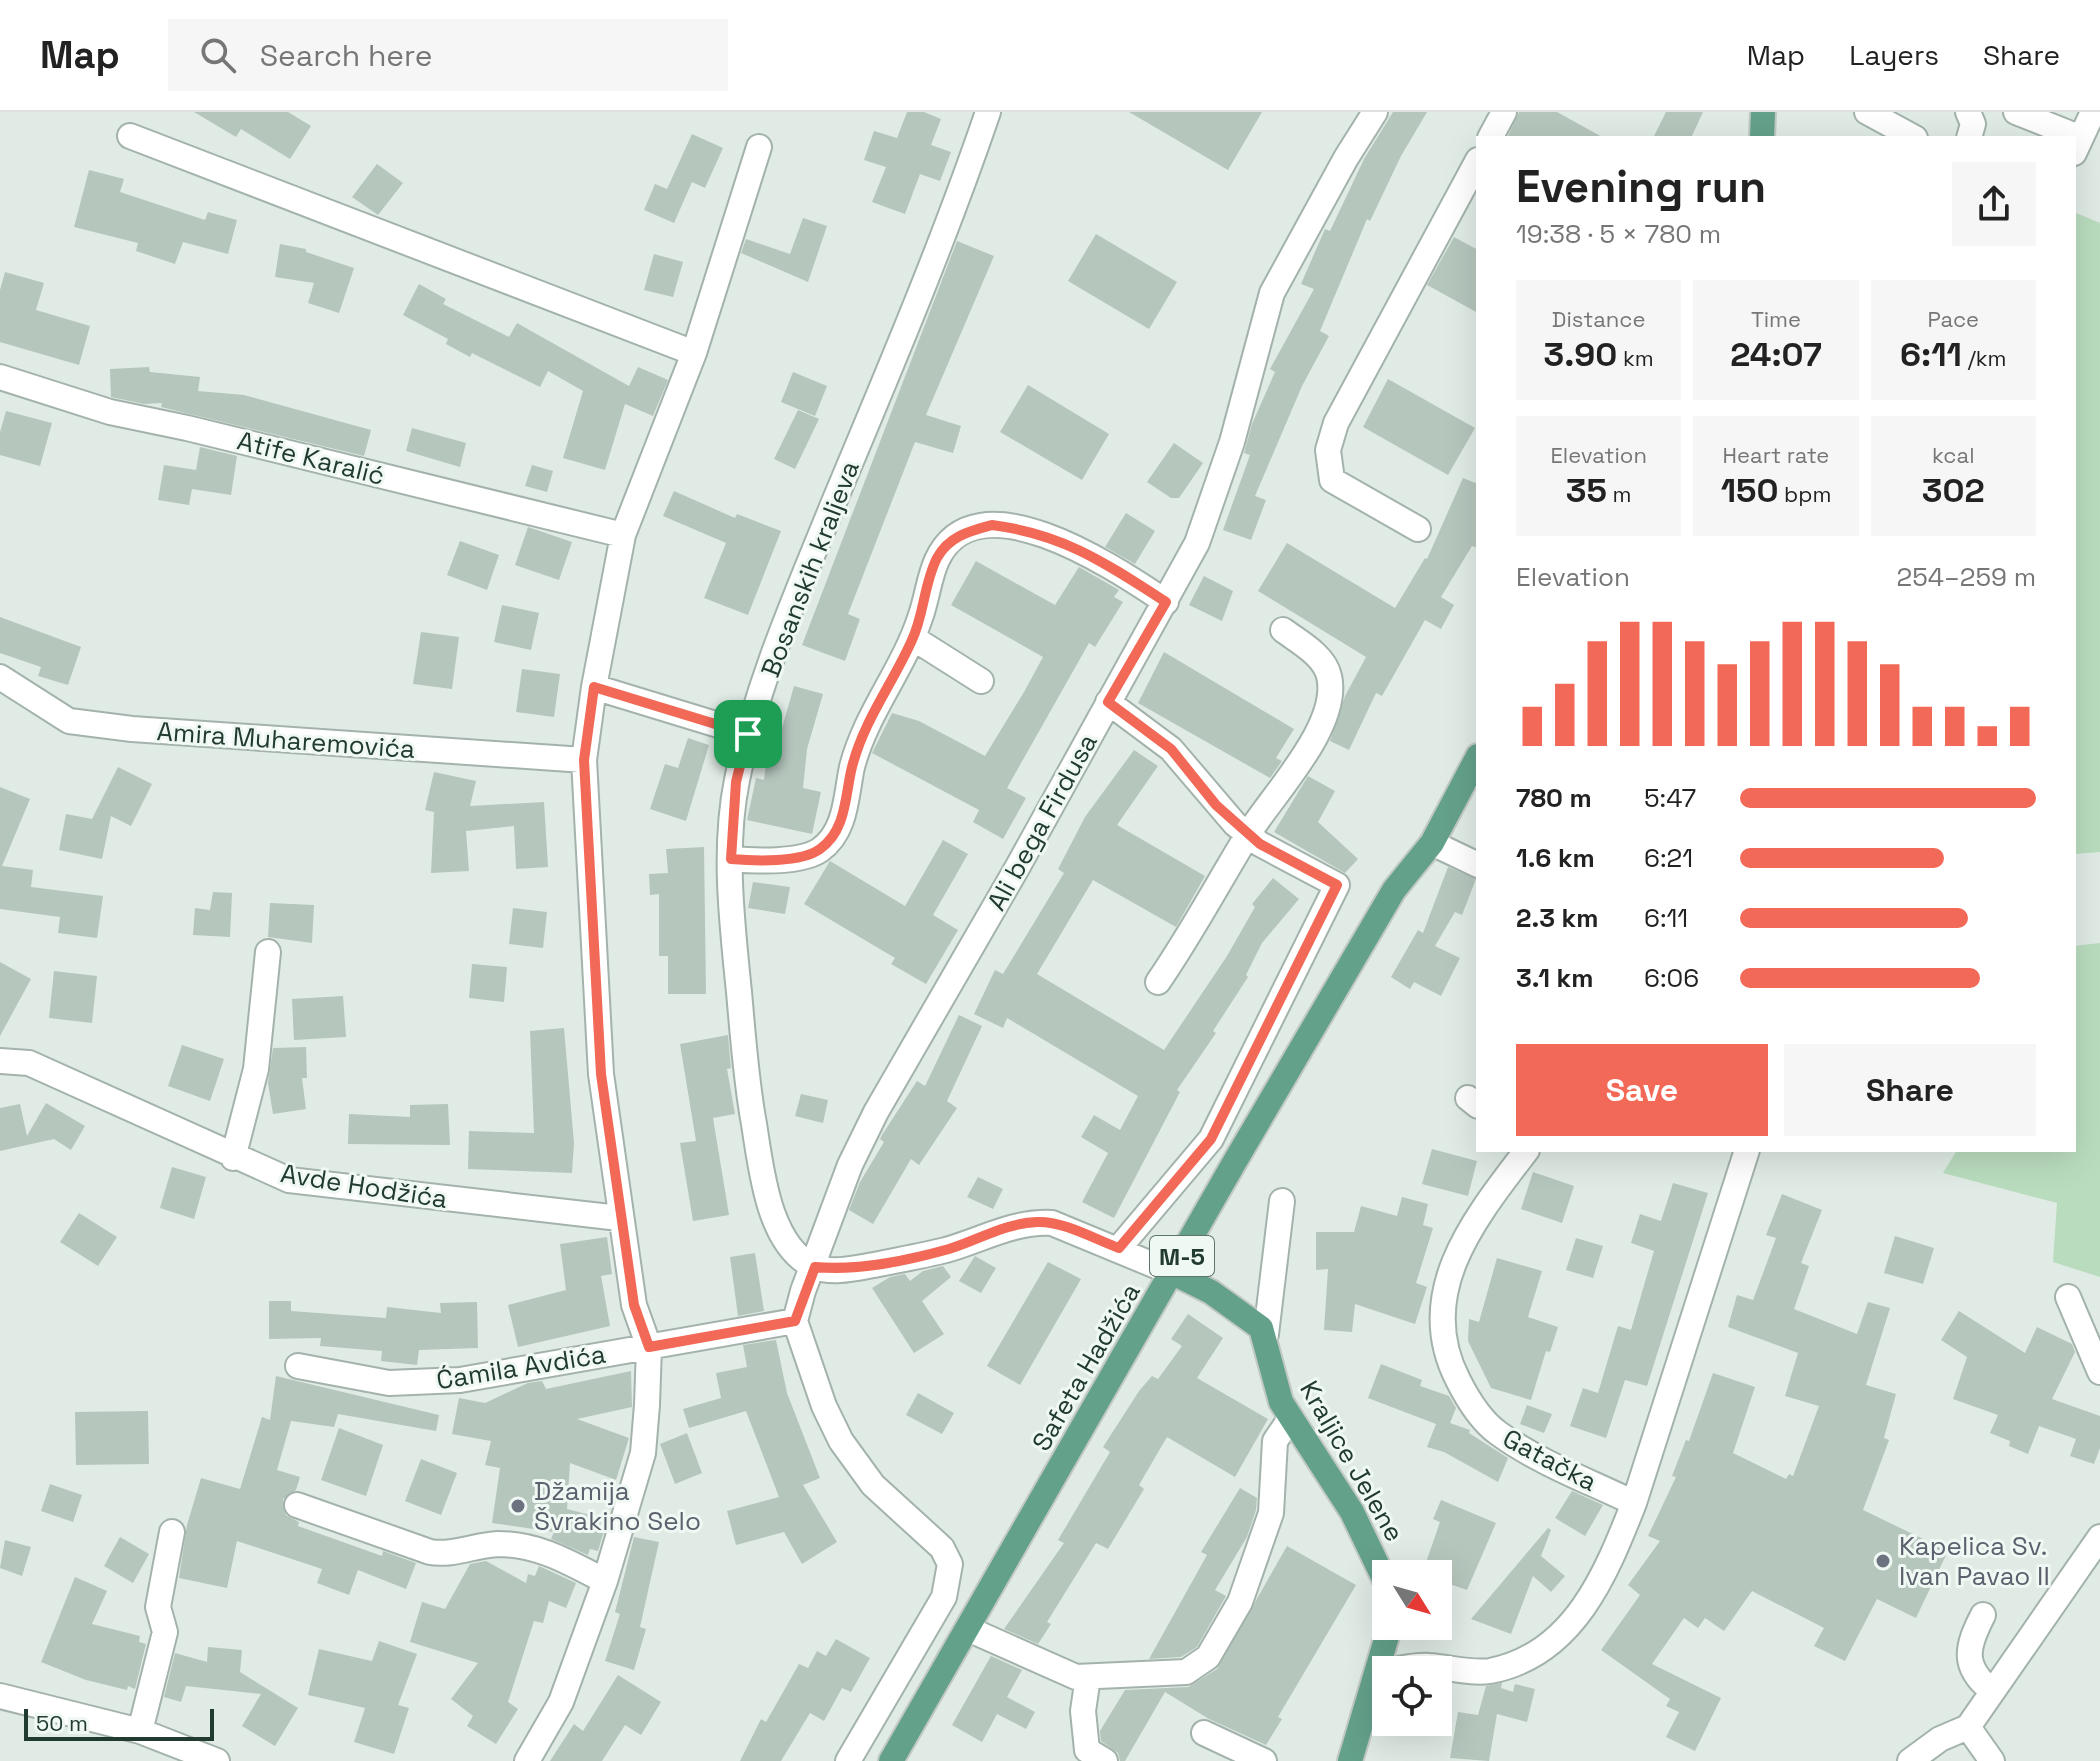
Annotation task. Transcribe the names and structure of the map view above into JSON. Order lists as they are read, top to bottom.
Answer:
{
  "streets": {
    "main road": ["M-5", "Safeta Hadžića", "Kraljice Jelene"],
    "street": [
      "Atife Karalić",
      "Bosanskih kraljeva",
      "Amira Muharemovića",
      "Ali bega Firdusa",
      "Avde Hodžića",
      "Ćamila Avdića",
      "Gatačka"
    ]
  },
  "crossings": [
    ["Bosanskih kraljeva", "Ali bega Firdusa"]
  ],
  "places": ["Džamija Švrakino Selo", "Kapelica Sv. Ivan Pavao II"],
  "scale_bar": "50 m",
  "north": "bottom right",
  "page": {
    "header": "Map",
    "search": "Search here",
    "nav": ["Map", "Layers", "Share"],
    "heading": ["Evening run", "19:38 · 5 × 780 m"],
    "stats": [
      ["Distance", "3.90 km"],
      ["Time", "24:07"],
      ["Pace", "6:11 /km"],
      ["Elevation", "35 m"],
      ["Heart rate", "150 bpm"],
      ["kcal", "302"]
    ],
    "chart": ["Elevation", "254–259 m"],
    "list": [
      {
        "name": "780 m",
        "note": "5:47"
      },
      {
        "name": "1.6 km",
        "note": "6:21"
      },
      {
        "name": "2.3 km",
        "note": "6:11"
      },
      {
        "name": "3.1 km",
        "note": "6:06"
      }
    ],
    "buttons": ["Save", "Share"],
    "scale": "50 m"
  }
}
